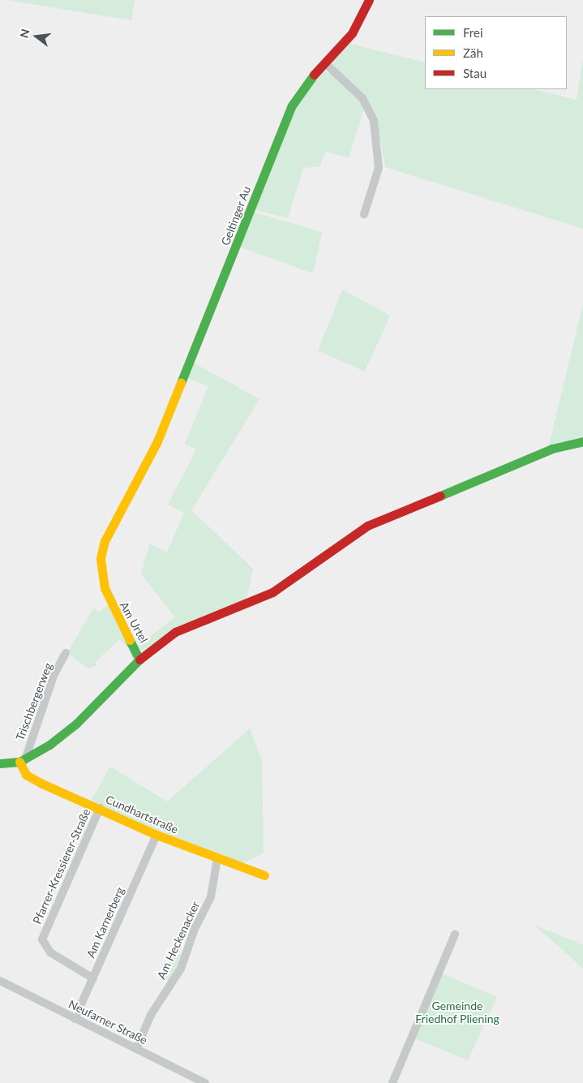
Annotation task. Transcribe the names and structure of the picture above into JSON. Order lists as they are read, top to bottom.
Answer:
{
  "streets": {
    "street": [
      "Geltinger Au",
      "Am Urtel",
      "Trischbergerweg",
      "Cundhartstraße",
      "Pfarrer-Kressierer-Straße",
      "Am Karnerberg",
      "Am Heckenacker",
      "Neufarner Straße"
    ]
  },
  "crossings": [
    ["Geltinger Au", "Am Urtel"],
    ["Am Urtel", "Trischbergerweg"],
    ["Am Urtel", "Cundhartstraße"],
    ["Trischbergerweg", "Cundhartstraße"],
    ["Cundhartstraße", "Pfarrer-Kressierer-Straße"],
    ["Cundhartstraße", "Am Karnerberg"],
    ["Cundhartstraße", "Am Heckenacker"],
    ["Pfarrer-Kressierer-Straße", "Am Karnerberg"],
    ["Am Karnerberg", "Neufarner Straße"],
    ["Am Heckenacker", "Neufarner Straße"]
  ],
  "parks": ["Gemeinde Friedhof Pliening"],
  "legend": ["Frei", "Zäh", "Stau"],
  "north": "left"
}
